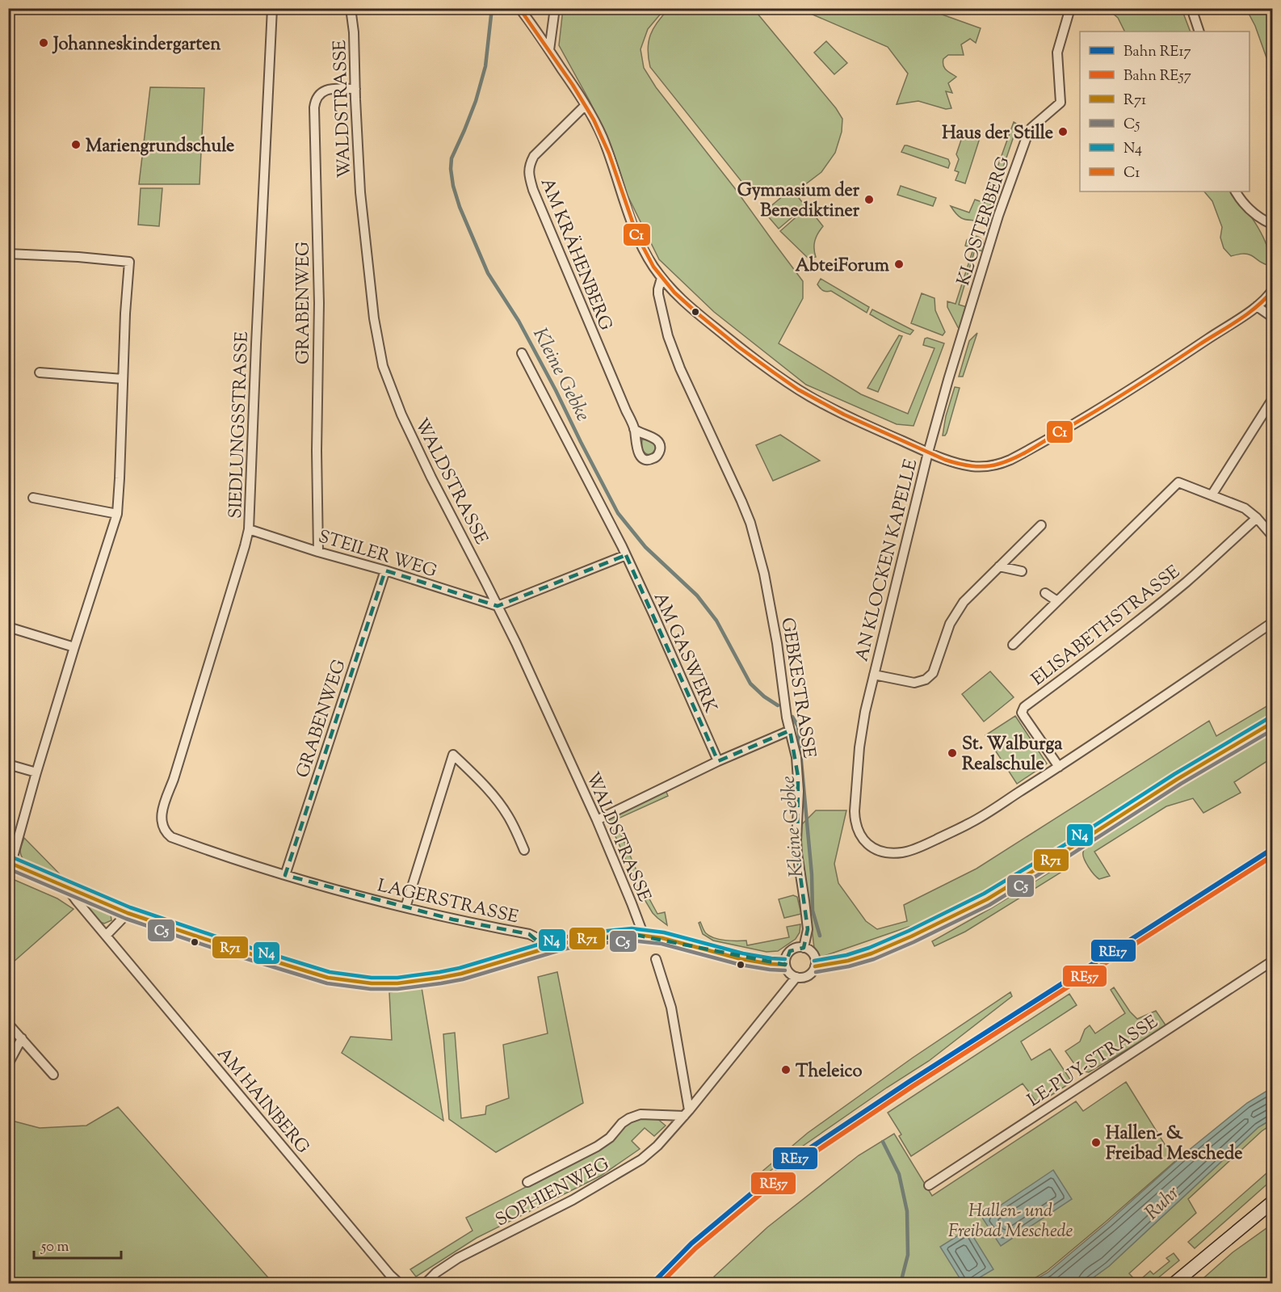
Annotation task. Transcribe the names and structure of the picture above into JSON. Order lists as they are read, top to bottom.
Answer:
{
  "streets": {
    "street": [
      "WALDSTRASSE",
      "KLOSTERBERG",
      "AM KRÄHENBERG",
      "GRABENWEG",
      "SIEDLUNGSSTRASSE",
      "STEILER WEG",
      "AN KLOCKEN KAPELLE",
      "ELISABETHSTRASSE",
      "AM GASWERK",
      "GEBKESTRASSE",
      "LAGERSTRASSE",
      "LE-PUY-STRASSE",
      "AM HAINBERG",
      "SOPHIENWEG"
    ]
  },
  "crossings": [
    ["WALDSTRASSE", "GRABENWEG"],
    ["WALDSTRASSE", "STEILER WEG"],
    ["KLOSTERBERG", "AN KLOCKEN KAPELLE"],
    ["GRABENWEG", "STEILER WEG"],
    ["GRABENWEG", "LAGERSTRASSE"],
    ["SIEDLUNGSSTRASSE", "STEILER WEG"],
    ["SIEDLUNGSSTRASSE", "LAGERSTRASSE"],
    ["AN KLOCKEN KAPELLE", "ELISABETHSTRASSE"],
    ["GEBKESTRASSE", "SOPHIENWEG"]
  ],
  "water": ["Kleine Gebke", "Ruhr"],
  "parks": ["Hallen- und Freibad Meschede"],
  "places": [
    "Johanneskindergarten",
    "Haus der Stille",
    "Mariengrundschule",
    "Gymnasium der Benediktiner",
    "AbteiForum",
    "St. Walburga Realschule",
    "Theleico",
    "Hallen- & Freibad Meschede"
  ],
  "lines": [
    "transit line C1",
    "transit line N4",
    "transit line R71",
    "transit line C5",
    "rail line RE17",
    "rail line RE57"
  ],
  "legend": [
    "Bahn RE17",
    "Bahn RE57",
    "R71",
    "C5",
    "N4",
    "C1"
  ],
  "scale_bar": "50 m"
}
